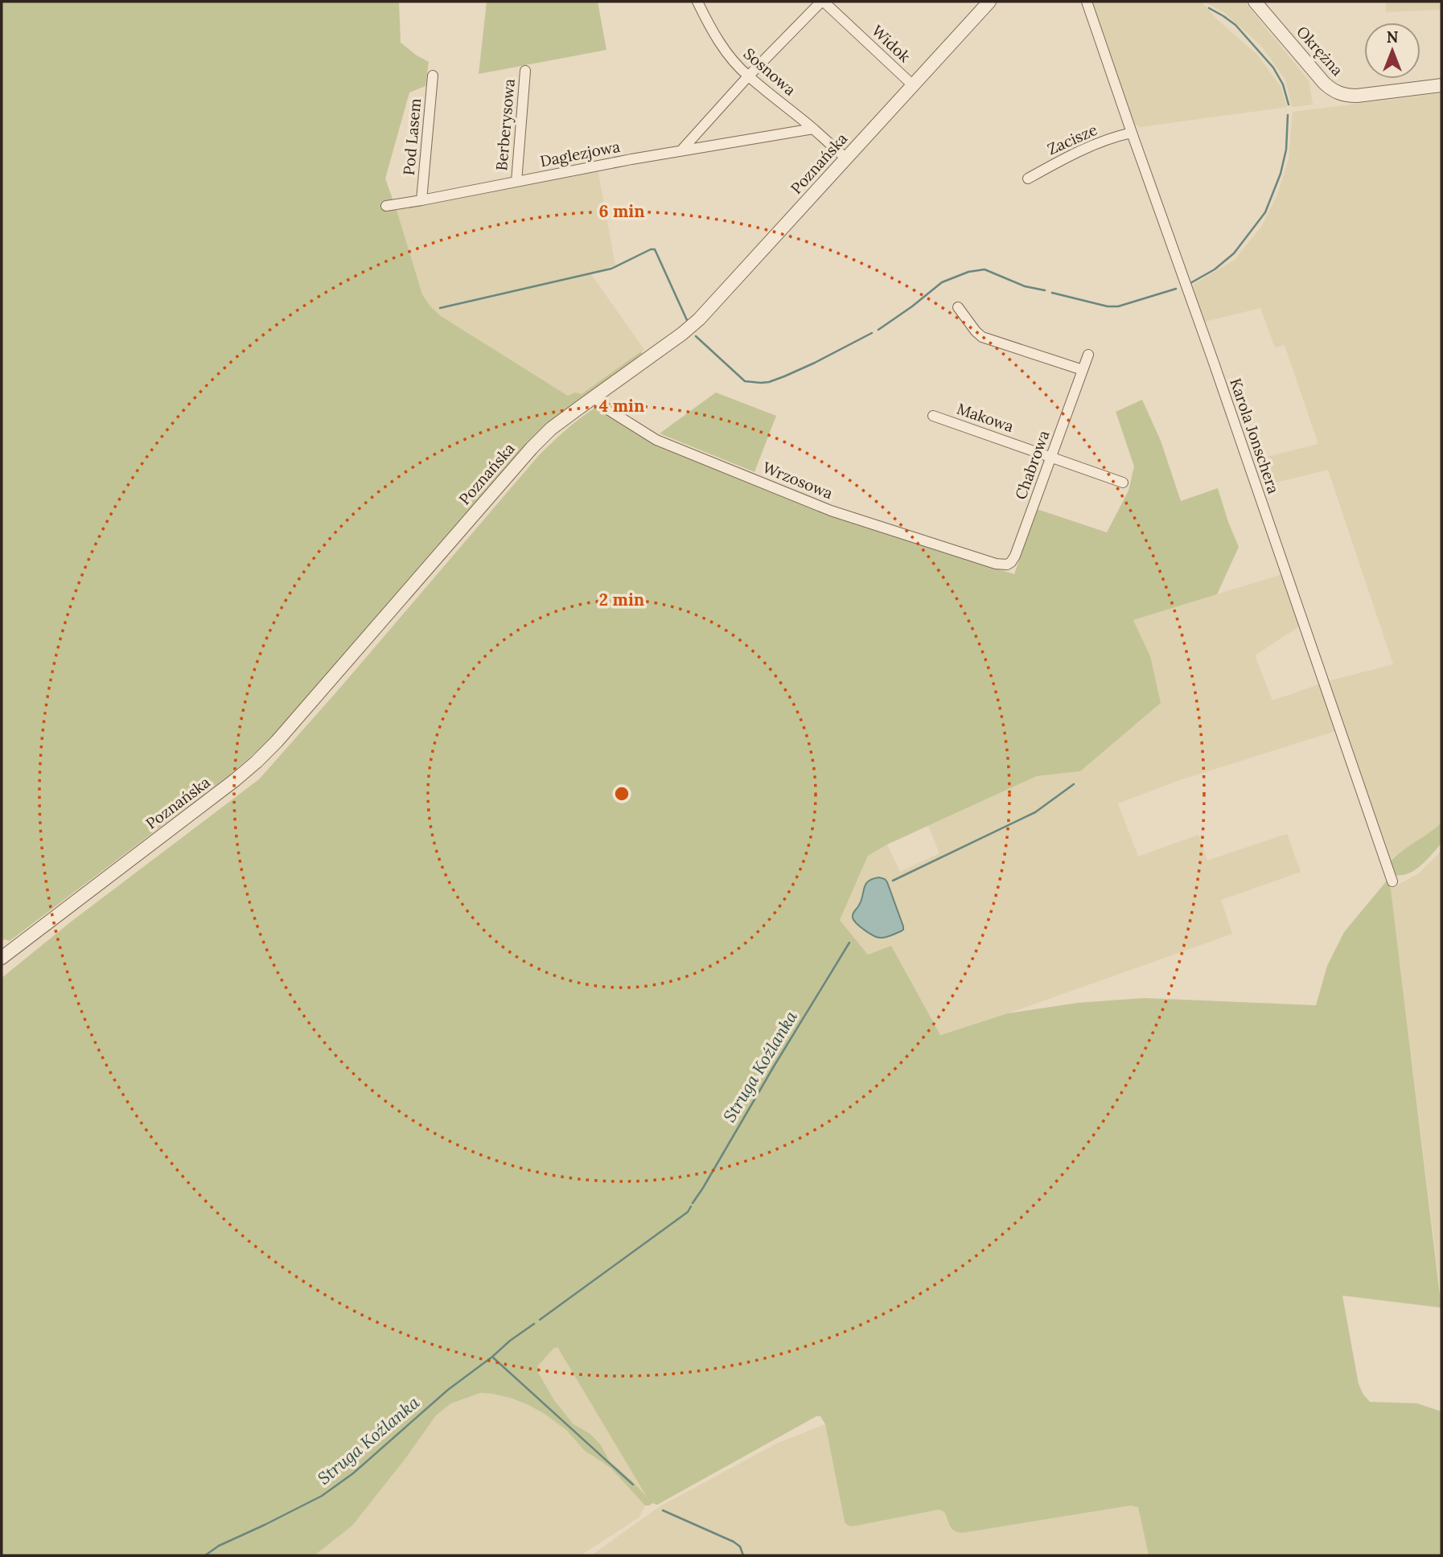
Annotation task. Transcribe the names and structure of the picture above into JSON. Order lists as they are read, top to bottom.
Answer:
{
  "streets": {
    "street": [
      "Widok",
      "Okrężna",
      "Sosnowa",
      "Berberysowa",
      "Pod Lasem",
      "Zacisze",
      "Daglezjowa",
      "Poznańska",
      "Makowa",
      "Karola Jonschera",
      "Chabrowa",
      "Wrzosowa"
    ]
  },
  "crossings": [
    ["Widok", "Sosnowa"],
    ["Widok", "Poznańska"],
    ["Sosnowa", "Daglezjowa"],
    ["Sosnowa", "Poznańska"],
    ["Berberysowa", "Daglezjowa"],
    ["Pod Lasem", "Daglezjowa"],
    ["Zacisze", "Karola Jonschera"],
    ["Poznańska", "Wrzosowa"],
    ["Makowa", "Chabrowa"],
    ["Chabrowa", "Wrzosowa"]
  ],
  "water": ["Struga Koźlanka"],
  "north": "top",
  "rings": ["6 min", "4 min", "2 min"]
}
